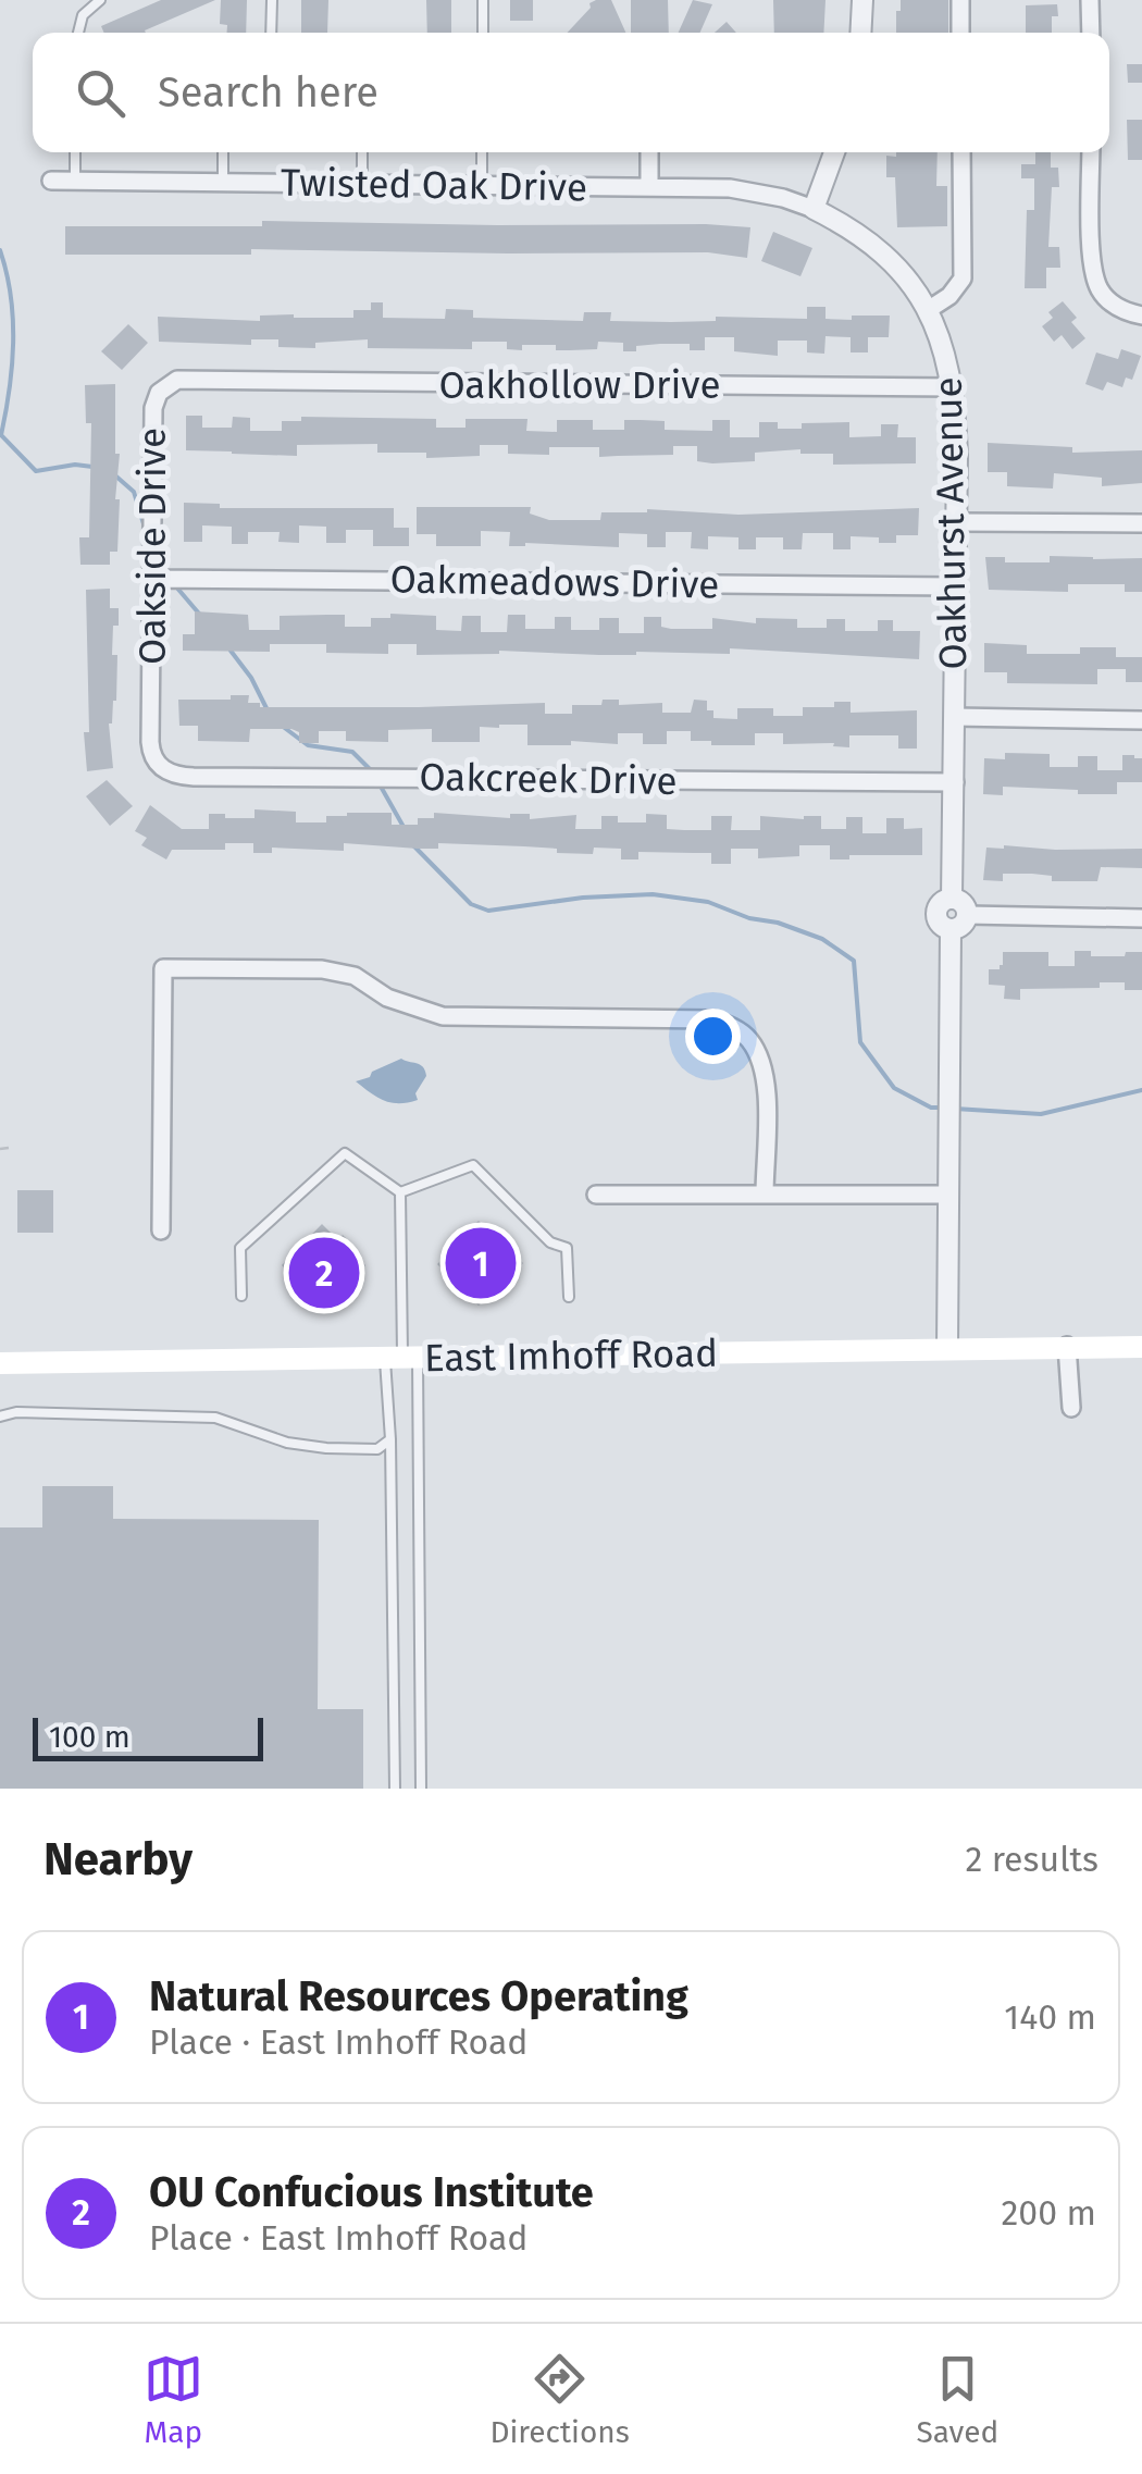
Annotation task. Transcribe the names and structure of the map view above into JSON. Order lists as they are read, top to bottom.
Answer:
{
  "streets": {
    "main road": ["East Imhoff Road"],
    "street": [
      "Twisted Oak Drive",
      "Oakhollow Drive",
      "Oakhurst Avenue",
      "Oakside Drive",
      "Oakmeadows Drive",
      "Oakcreek Drive"
    ]
  },
  "crossings": [
    ["Twisted Oak Drive", "Oakhurst Avenue"],
    ["Oakhollow Drive", "Oakhurst Avenue"],
    ["Oakhollow Drive", "Oakside Drive"],
    ["Oakhurst Avenue", "Oakmeadows Drive"],
    ["Oakhurst Avenue", "Oakcreek Drive"],
    ["Oakside Drive", "Oakmeadows Drive"],
    ["Oakside Drive", "Oakcreek Drive"]
  ],
  "scale_bar": "100 m",
  "page": {
    "search": "Search here",
    "pins": ["1", "2"],
    "scale": "100 m",
    "heading": ["Nearby", "2 results"],
    "list": [
      {
        "mark": "1",
        "name": "Natural Resources Operating",
        "note": "Place · East Imhoff Road",
        "value": "140 m"
      },
      {
        "mark": "2",
        "name": "OU Confucious Institute",
        "note": "Place · East Imhoff Road",
        "value": "200 m"
      }
    ],
    "nav": ["Map", "Directions", "Saved"]
  }
}
